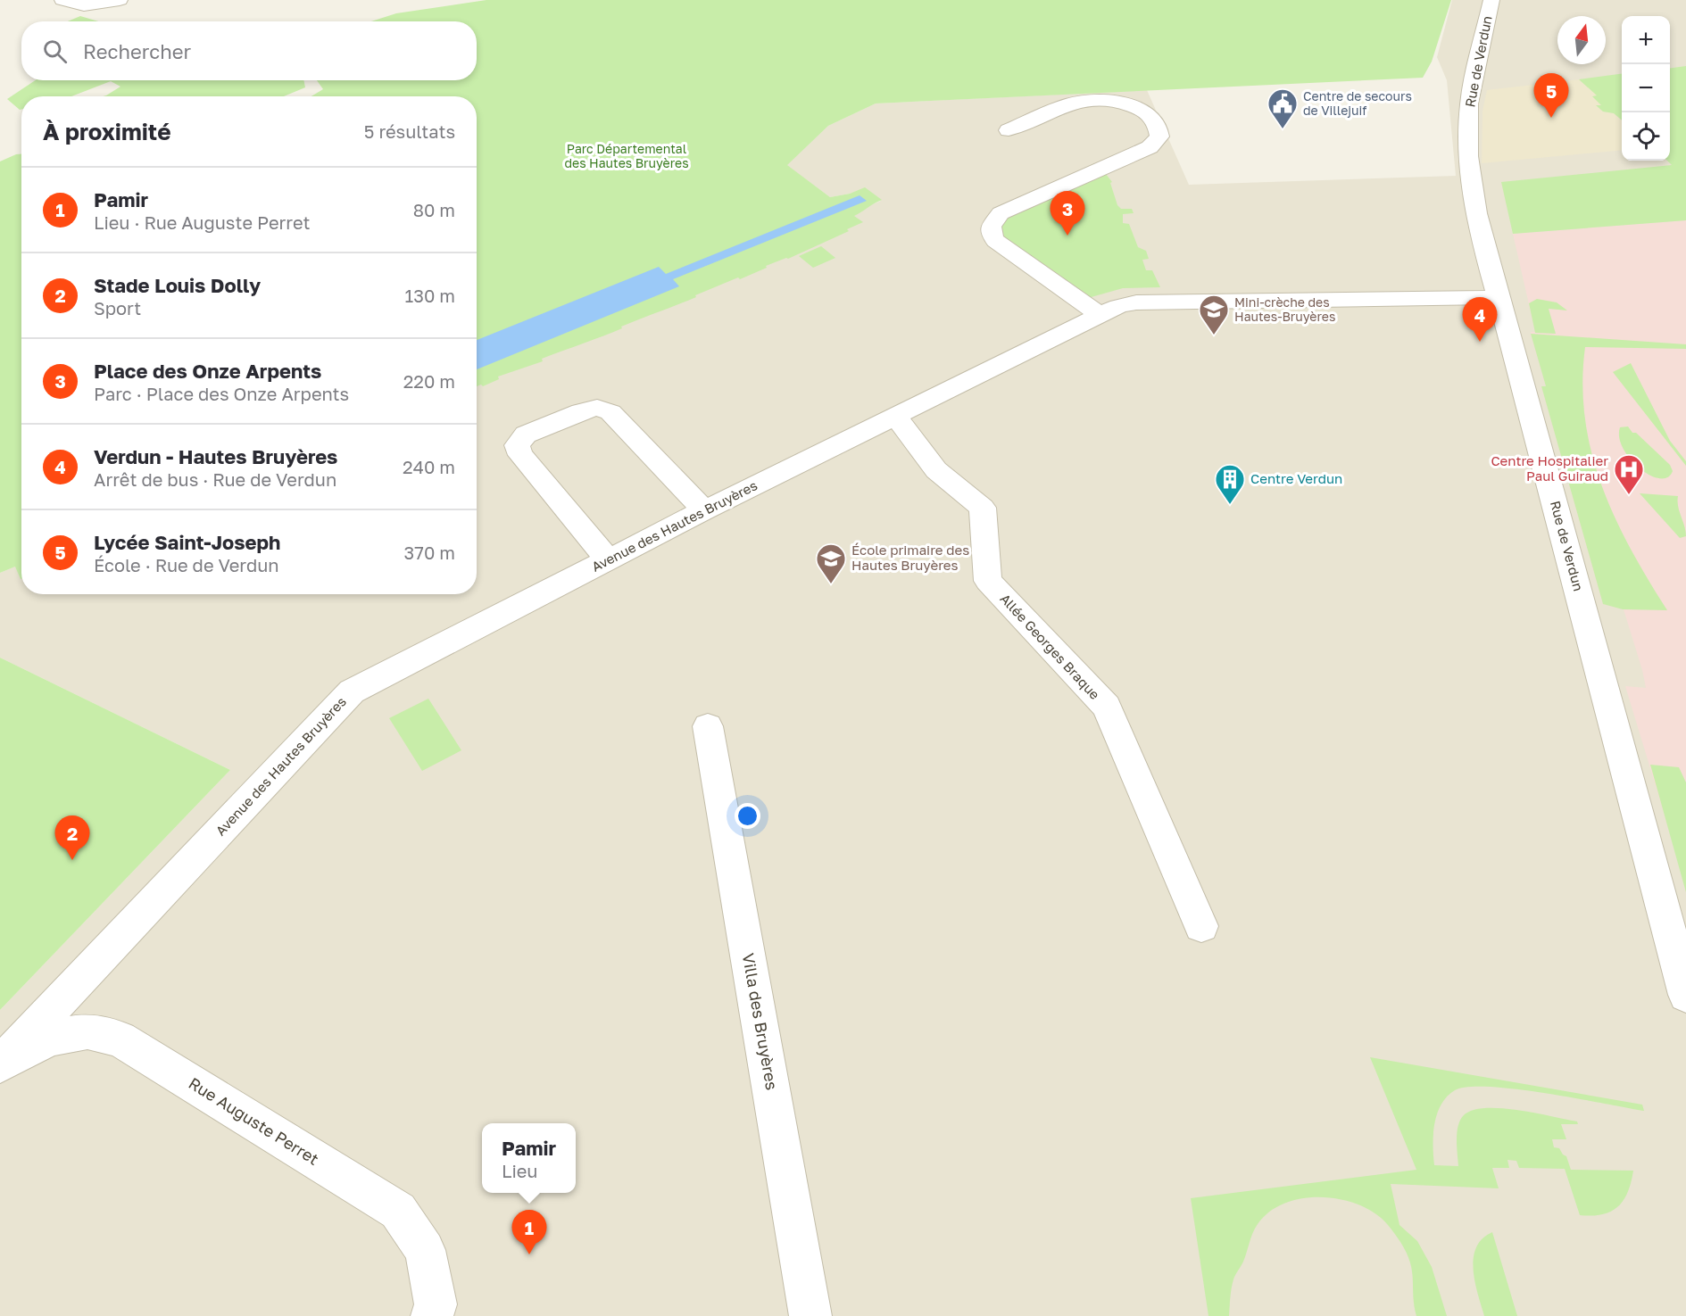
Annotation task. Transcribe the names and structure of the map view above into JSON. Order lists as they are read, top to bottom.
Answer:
{
  "streets": {
    "street": [
      "Rue de Verdun",
      "Avenue des Hautes Bruyères",
      "Allée Georges Braque",
      "Villa des Bruyères",
      "Rue Auguste Perret"
    ]
  },
  "crossings": [
    ["Rue de Verdun", "Avenue des Hautes Bruyères"],
    ["Avenue des Hautes Bruyères", "Allée Georges Braque"],
    ["Avenue des Hautes Bruyères", "Rue Auguste Perret"]
  ],
  "parks": ["Parc Départemental des Hautes Bruyères"],
  "places": {
    "public building": ["Centre de secours de Villejuif"],
    "school or university": ["Mini-crèche des Hautes-Bruyères", "École primaire des Hautes Bruyères"],
    "hospital": ["Centre Hospitalier Paul Guiraud"],
    "building": ["Centre Verdun"]
  },
  "north": "top",
  "page": {
    "map_buttons": ["+", "−"],
    "search": "Rechercher",
    "pins": [
      "5",
      "3",
      "4",
      "2",
      "1"
    ],
    "heading": ["À proximité", "5 résultats"],
    "list": [
      {
        "mark": "1",
        "name": "Pamir",
        "note": "Lieu · Rue Auguste Perret",
        "value": "80 m"
      },
      {
        "mark": "2",
        "name": "Stade Louis Dolly",
        "note": "Sport",
        "value": "130 m"
      },
      {
        "mark": "3",
        "name": "Place des Onze Arpents",
        "note": "Parc · Place des Onze Arpents",
        "value": "220 m"
      },
      {
        "mark": "4",
        "name": "Verdun - Hautes Bruyères",
        "note": "Arrêt de bus · Rue de Verdun",
        "value": "240 m"
      },
      {
        "mark": "5",
        "name": "Lycée Saint-Joseph",
        "note": "École · Rue de Verdun",
        "value": "370 m"
      }
    ],
    "popup": ["Pamir", "Lieu"]
  }
}
